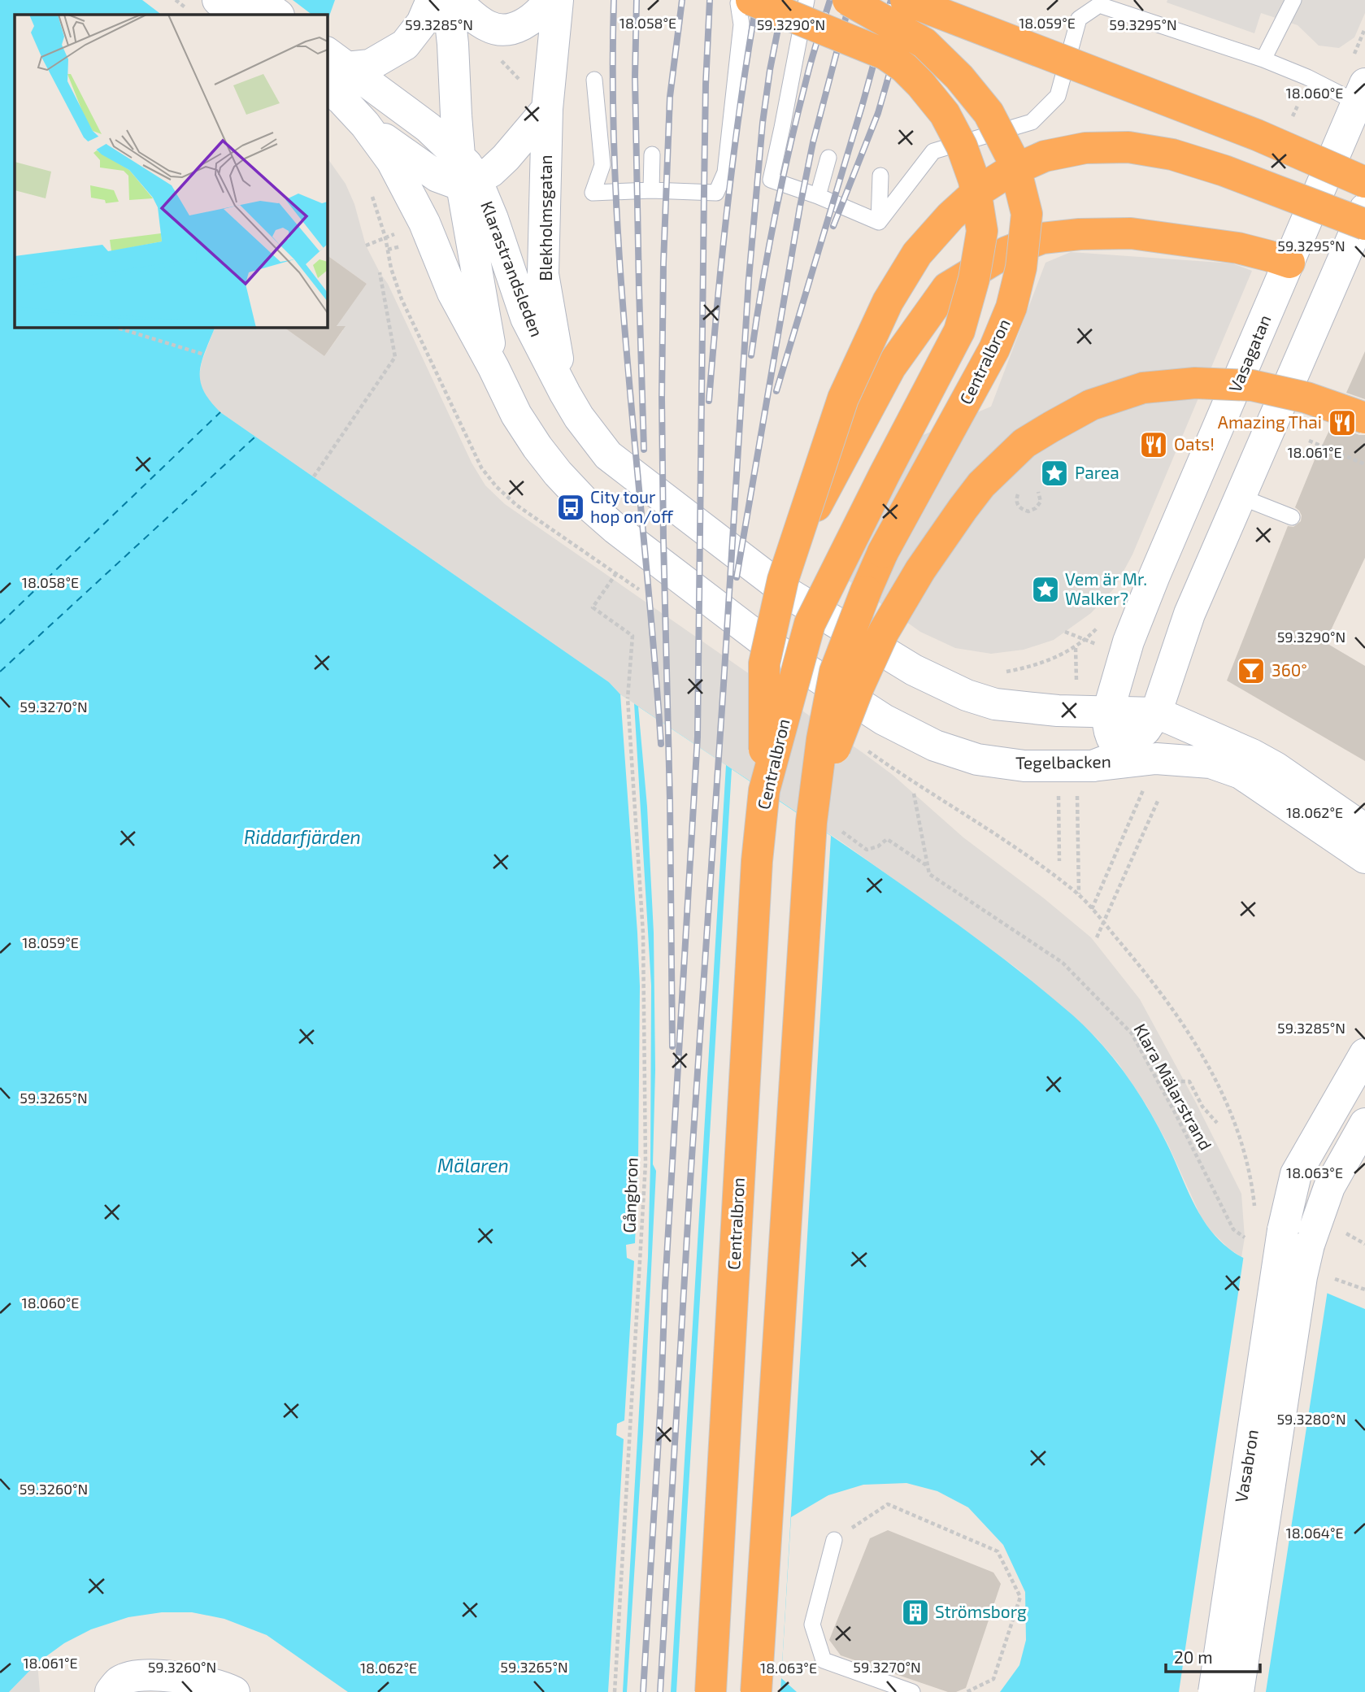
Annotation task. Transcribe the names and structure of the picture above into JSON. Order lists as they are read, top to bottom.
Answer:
{
  "streets": {
    "highway": ["Centralbron"],
    "street": [
      "Blekholmsgatan",
      "Klarastrandsleden",
      "Vasagatan",
      "Tegelbacken",
      "Vasabron"
    ],
    "path": ["Klara Mälarstrand", "Gångbron"]
  },
  "crossings": [
    ["Blekholmsgatan", "Klarastrandsleden"],
    ["Klarastrandsleden", "Vasagatan"],
    ["Klarastrandsleden", "Tegelbacken"],
    ["Vasagatan", "Tegelbacken"]
  ],
  "water": ["Riddarfjärden", "Mälaren"],
  "places": {
    "restaurant": ["Amazing Thai", "Oats!"],
    "place": ["Parea", "Vem är Mr. Walker?"],
    "bus stop": ["City tour hop on/off"],
    "bar": ["360°"],
    "building": ["Strömsborg"]
  },
  "scale_bar": "20 m",
  "coordinates": [
    "18.058°E",
    "18.059°E",
    "59.3285°N",
    "59.3290°N",
    "59.3295°N",
    "18.060°E",
    "18.061°E",
    "59.3270°N",
    "18.062°E",
    "59.3265°N",
    "18.063°E",
    "59.3280°N",
    "59.3260°N",
    "18.064°E"
  ]
}
